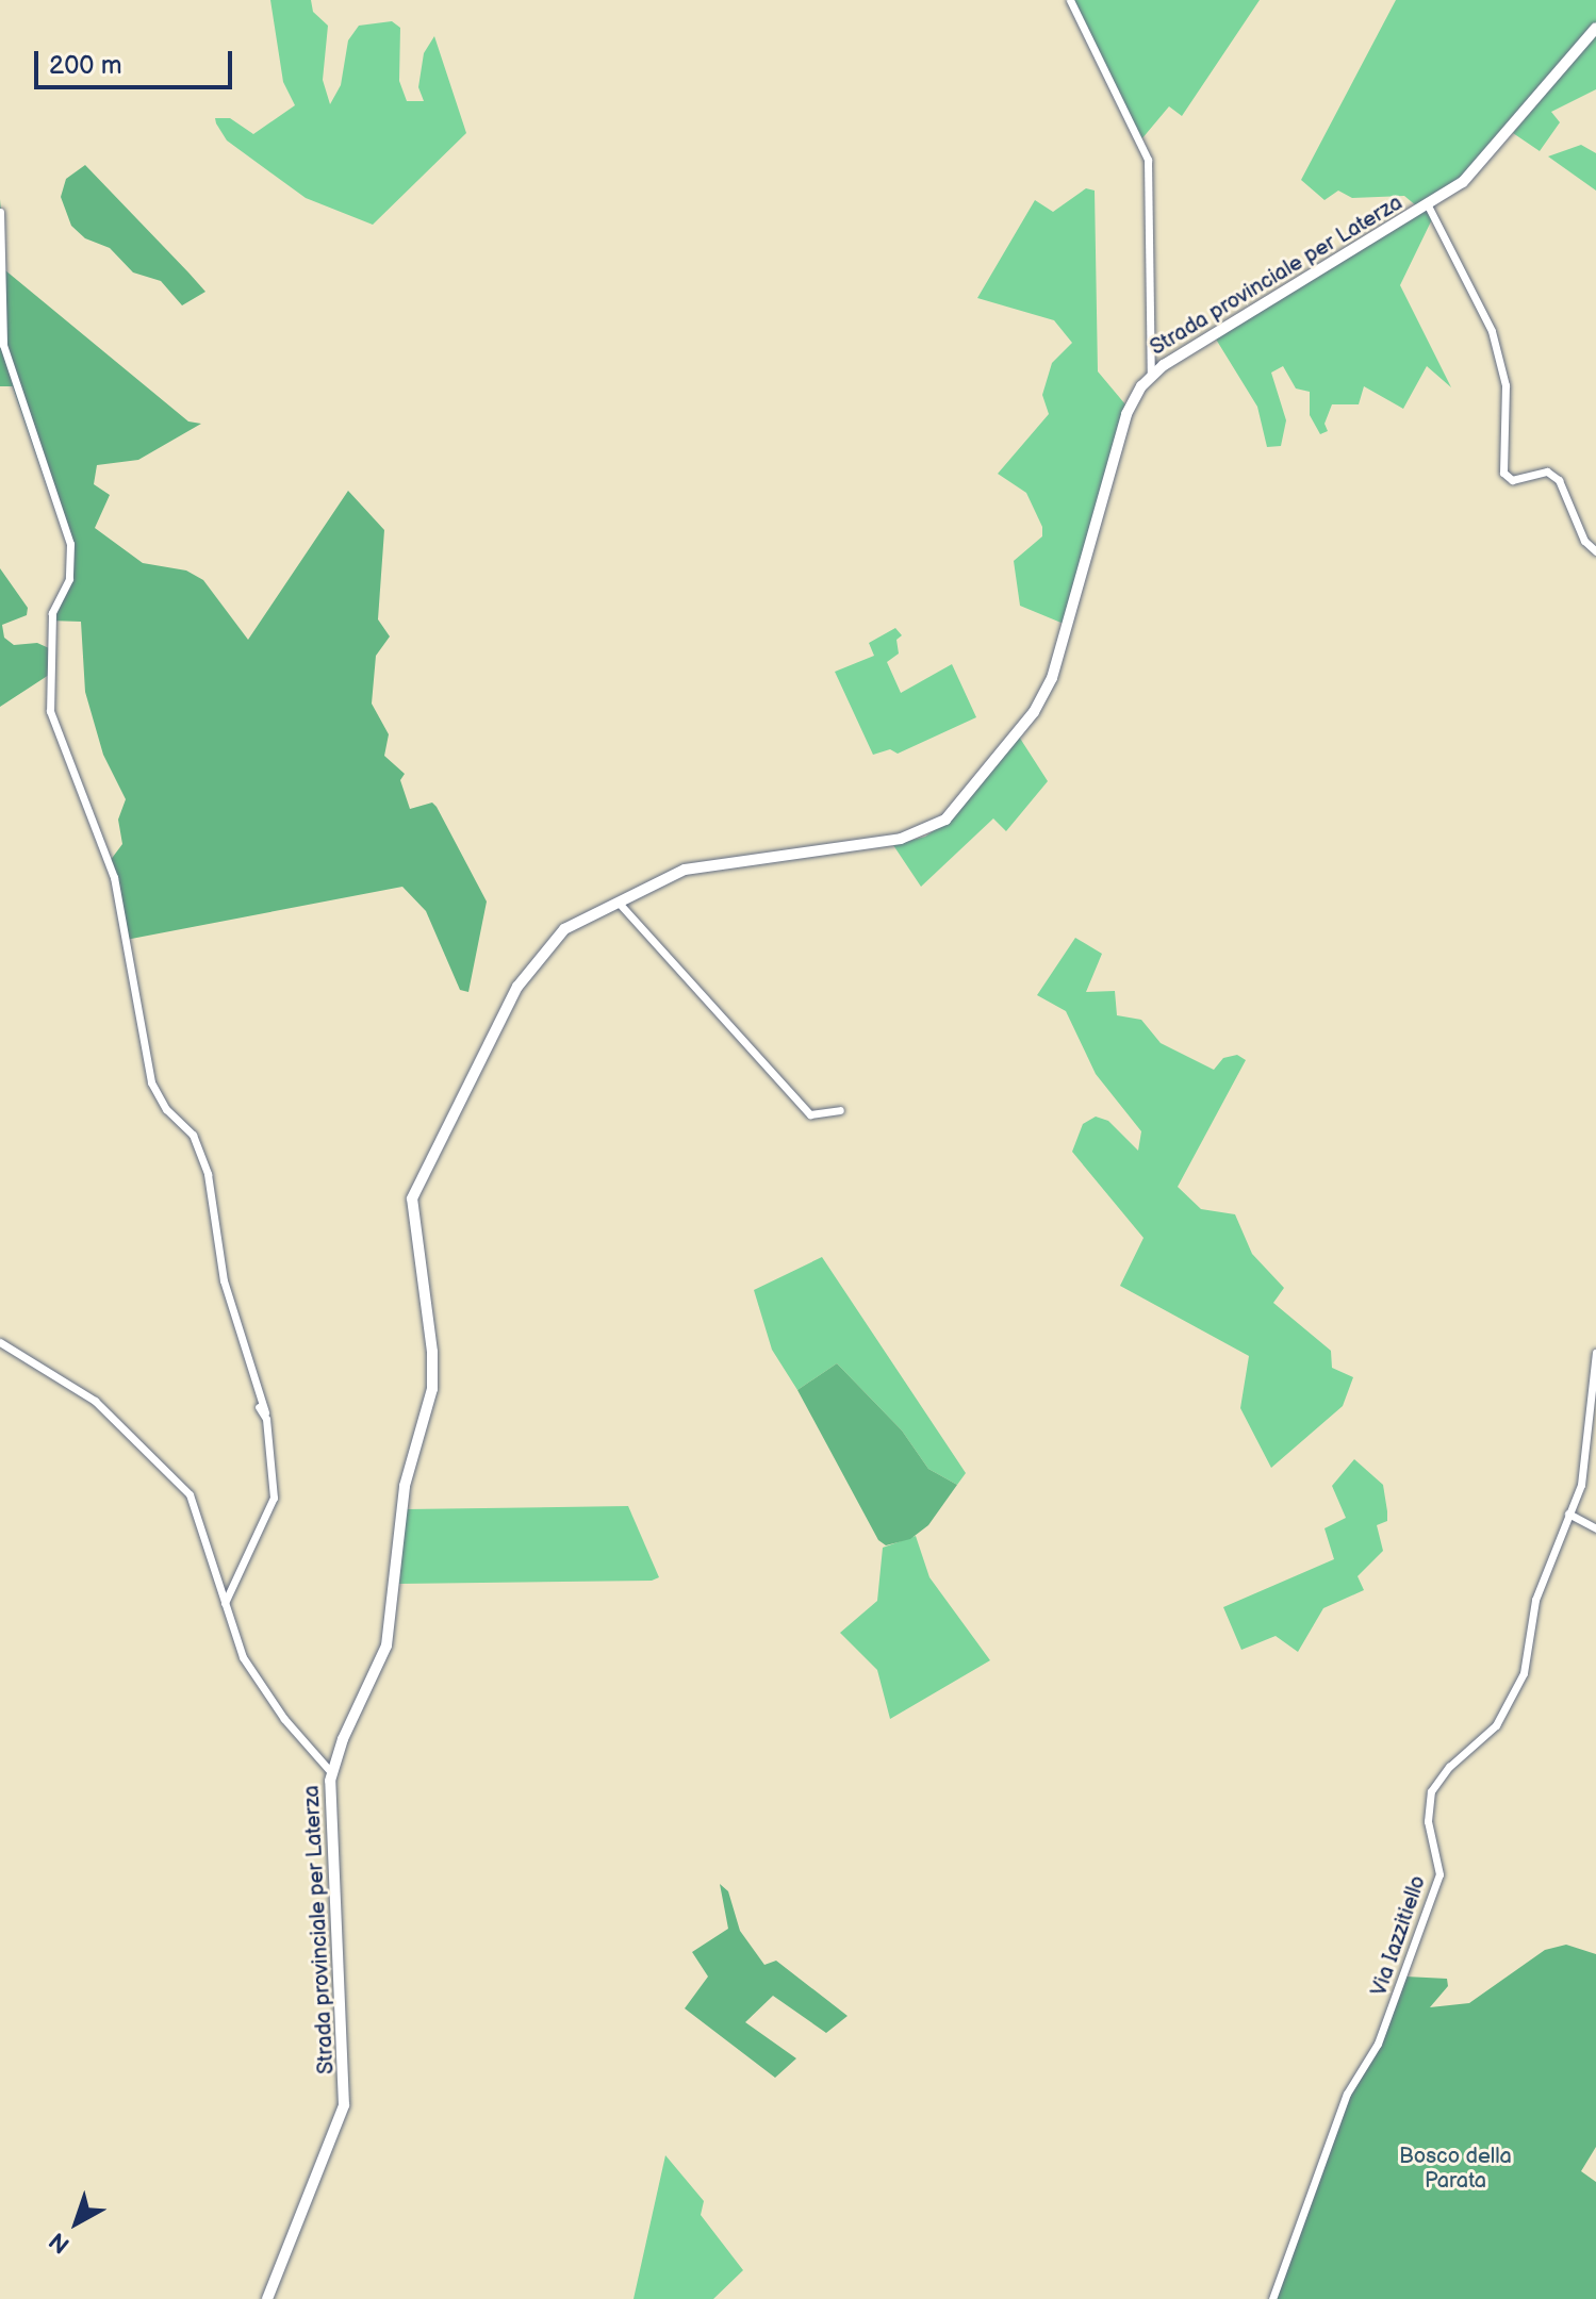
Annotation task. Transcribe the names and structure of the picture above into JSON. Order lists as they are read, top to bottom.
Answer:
{
  "streets": {
    "main road": ["Strada provinciale per Laterza"],
    "street": ["Via Iazzitiello"]
  },
  "parks": ["Bosco della Parata"],
  "scale_bar": "200 m",
  "north": "bottom left"
}
